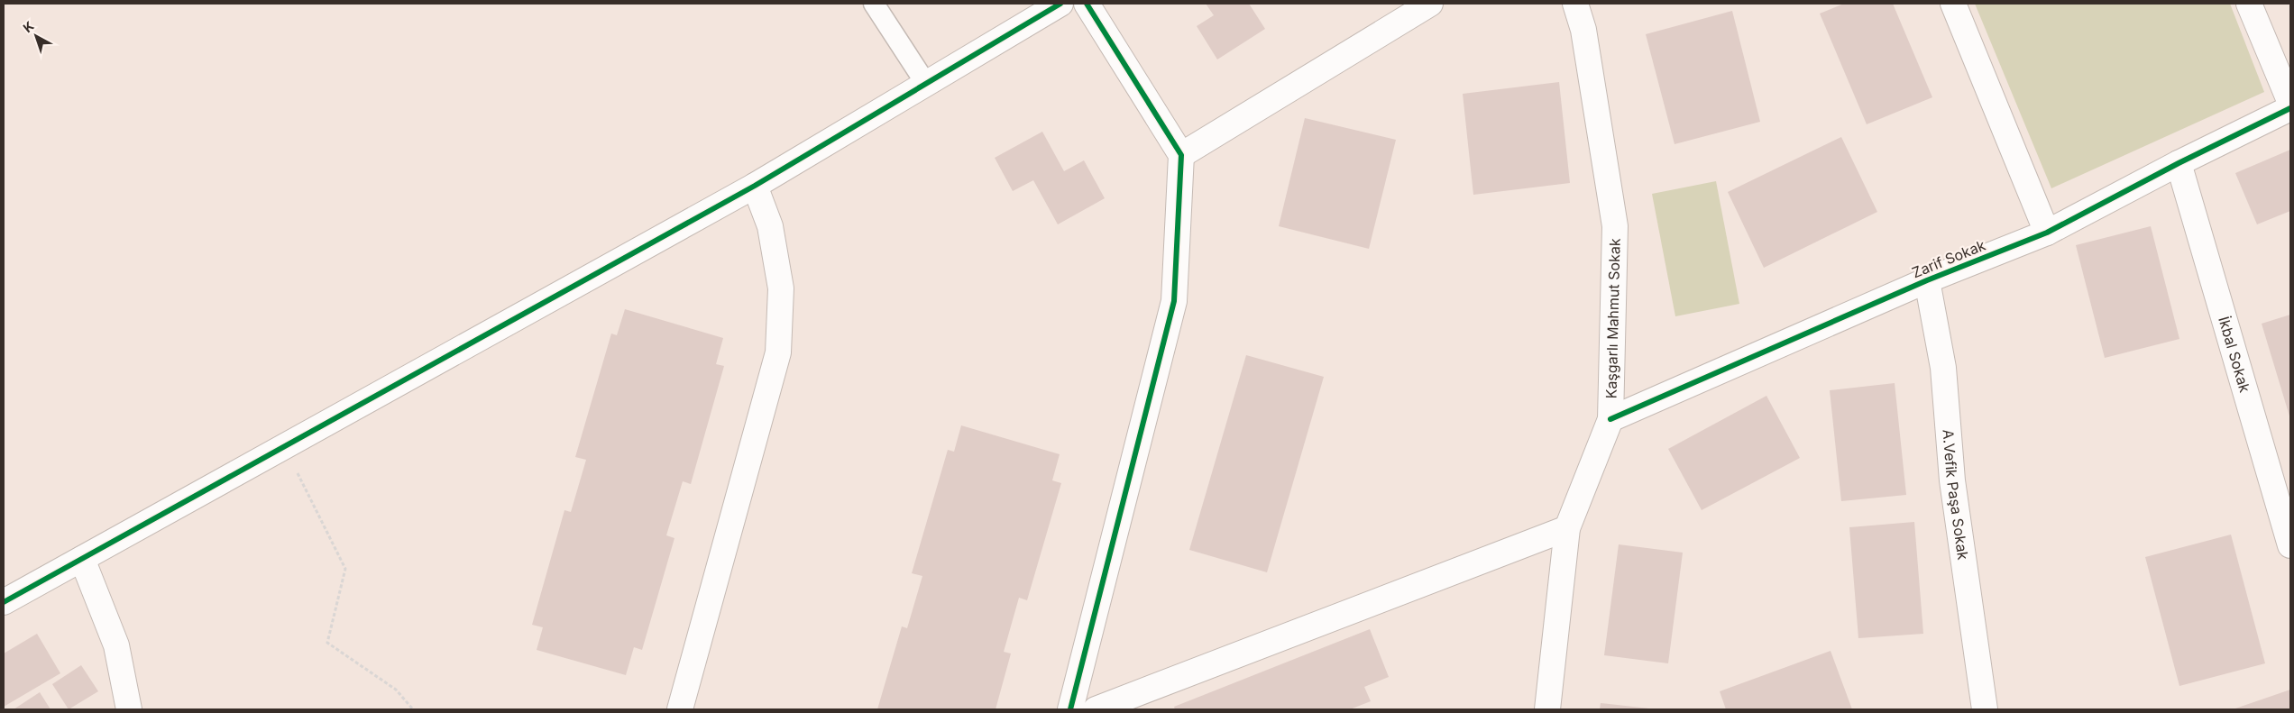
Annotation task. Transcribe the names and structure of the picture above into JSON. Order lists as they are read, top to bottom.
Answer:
{
  "streets": {
    "street": [
      "Zarif Sokak",
      "Kaşgarlı Mahmut Sokak",
      "İkbal Sokak",
      "A.Vefik Paşa Sokak"
    ]
  },
  "crossings": [
    ["Zarif Sokak", "Kaşgarlı Mahmut Sokak"],
    ["Zarif Sokak", "İkbal Sokak"],
    ["Zarif Sokak", "A.Vefik Paşa Sokak"]
  ],
  "north": "top left"
}
